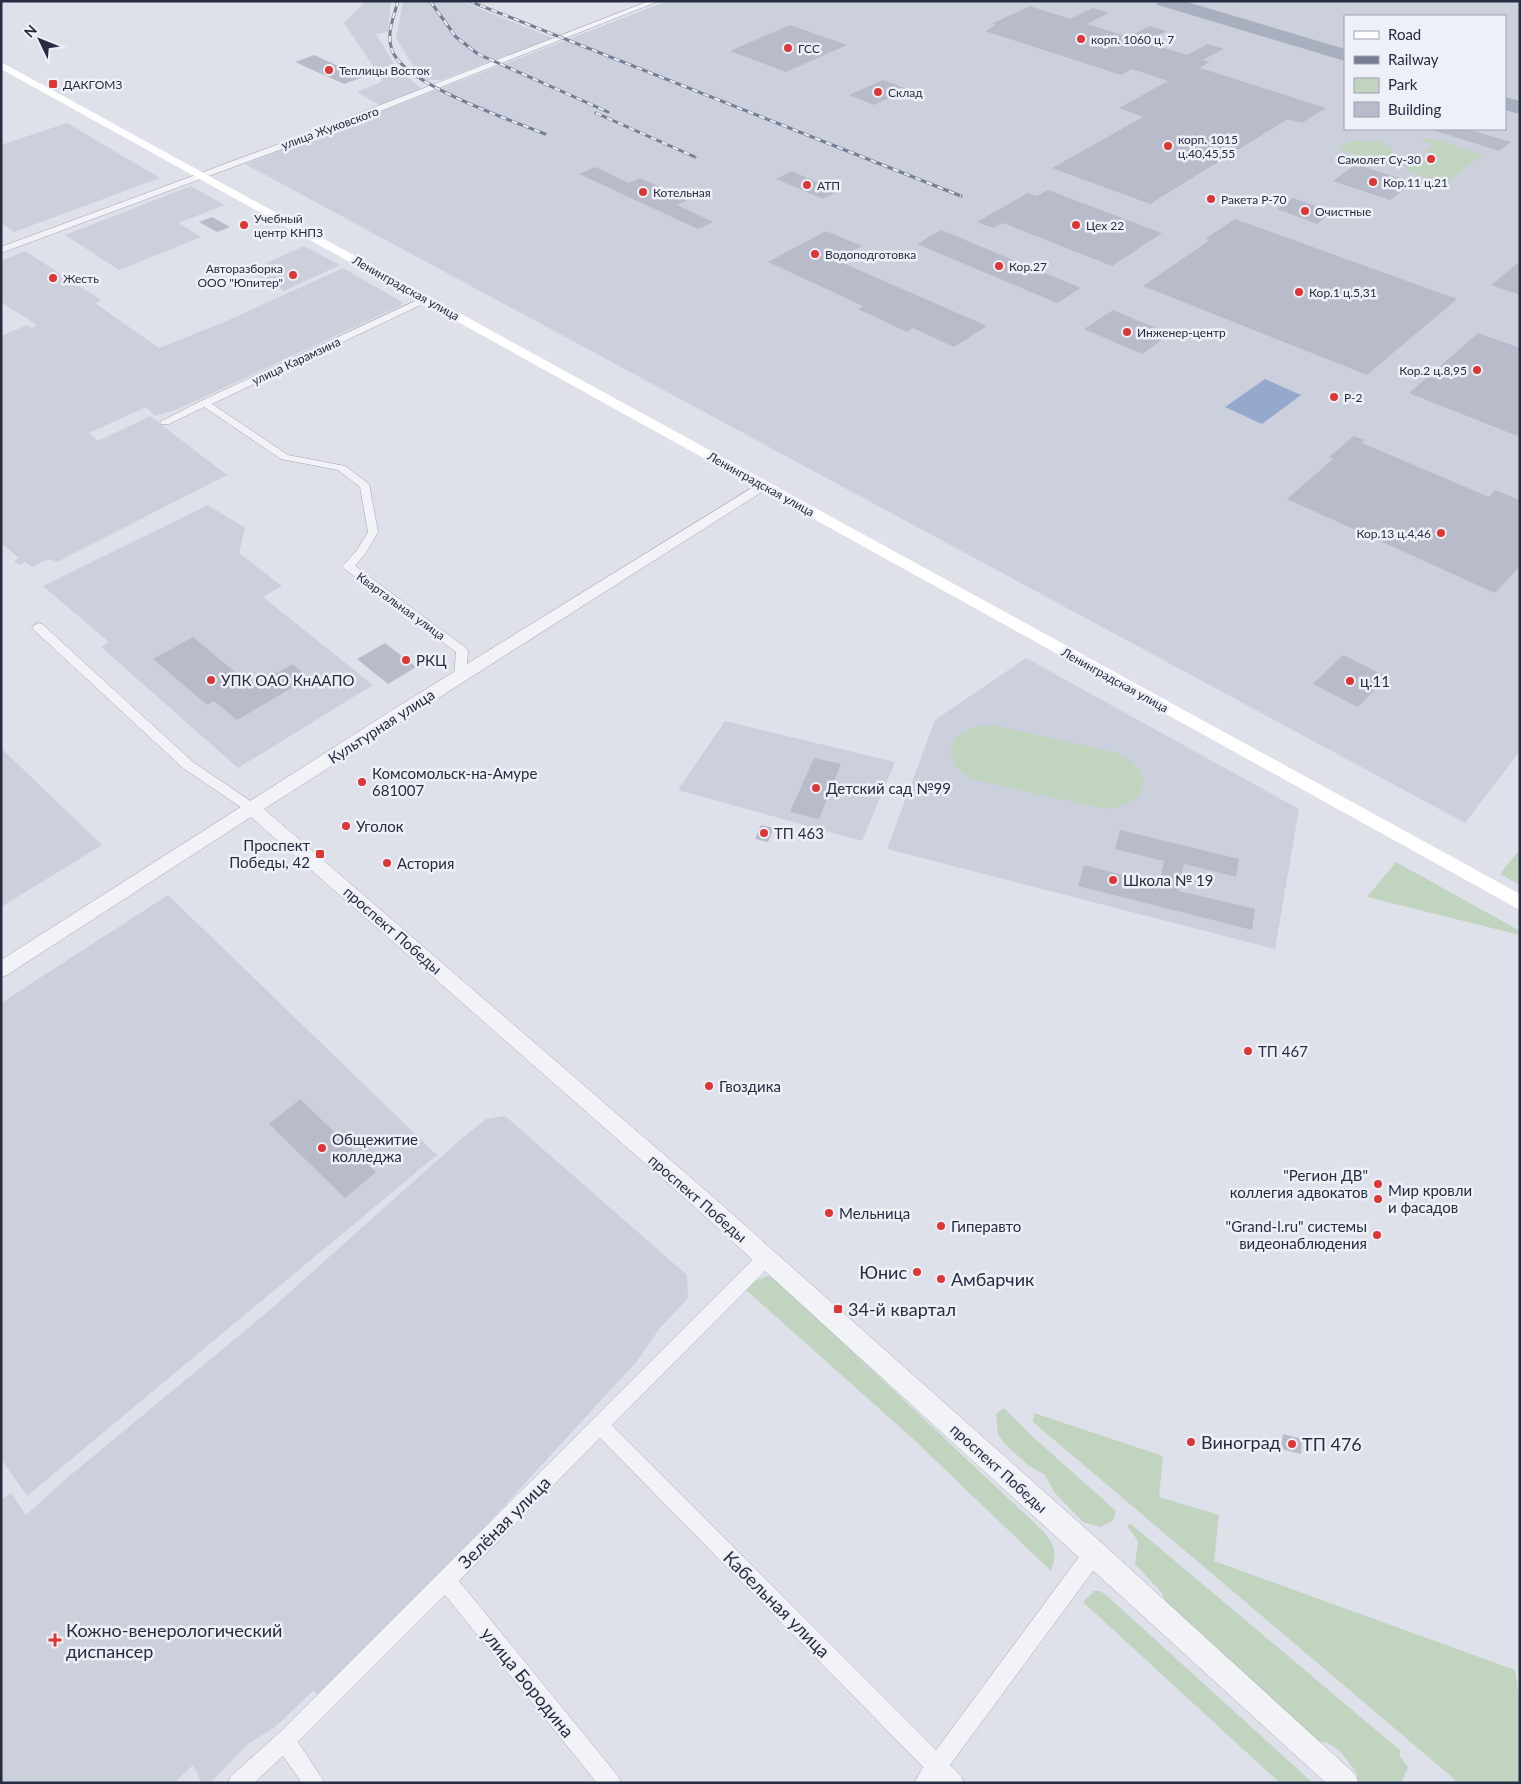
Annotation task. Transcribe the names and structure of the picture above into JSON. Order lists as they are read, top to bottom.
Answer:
{
  "streets": {
    "main road": ["Ленинградская улица"],
    "street": [
      "улица Жуковского",
      "улица Карамзина",
      "Квартальная улица",
      "Культурная улица",
      "проспект Победы",
      "Зелёная улица",
      "Кабельная улица",
      "улица Бородина"
    ]
  },
  "crossings": [
    ["улица Жуковского", "Ленинградская улица"],
    ["Ленинградская улица", "улица Карамзина"],
    ["Ленинградская улица", "Культурная улица"],
    ["улица Карамзина", "Квартальная улица"],
    ["Квартальная улица", "Культурная улица"],
    ["Культурная улица", "проспект Победы"],
    ["проспект Победы", "Зелёная улица"],
    ["Зелёная улица", "Кабельная улица"],
    ["Зелёная улица", "улица Бородина"]
  ],
  "places": {
    "other": [
      "корп. 1060 ц. 7",
      "ГСС",
      "Теплицы Восток",
      "Склад",
      "корп. 1015 ц.40,45,55",
      "Самолет Су-30",
      "Кор.11 ц.21",
      "АТП",
      "Котельная",
      "Ракета Р-70",
      "Очистные",
      "Учебный центр КНПЗ",
      "Цех 22",
      "Водоподготовка",
      "Кор.27",
      "Авторазборка ООО \"Юпитер\"",
      "Жесть",
      "Кор.1 ц.5,31",
      "Инженер-центр",
      "Кор.2 ц.8,95",
      "Р-2",
      "Кор.13 ц.4,46",
      "РКЦ",
      "УПК ОАО КнААПО",
      "ц.11",
      "Комсомольск-на-Амуре 681007",
      "Детский сад №99",
      "Уголок",
      "ТП 463",
      "Астория",
      "Школа № 19",
      "ТП 467",
      "Гвоздика",
      "Общежитие колледжа",
      "\"Регион ДВ\" коллегия адвокатов",
      "Мир кровли и фасадов",
      "Мельница",
      "Гиперавто",
      "\"Grand-l.ru\" системы видеонаблюдения",
      "Юнис",
      "Амбарчик",
      "Виноград",
      "ТП 476"
    ],
    "transit": ["ДАКГОМЗ", "Проспект Победы, 42", "34-й квартал"],
    "health": ["Кожно-венерологический диспансер"]
  },
  "legend": [
    "Road",
    "Railway",
    "Park",
    "Building"
  ],
  "north": "top left"
}
